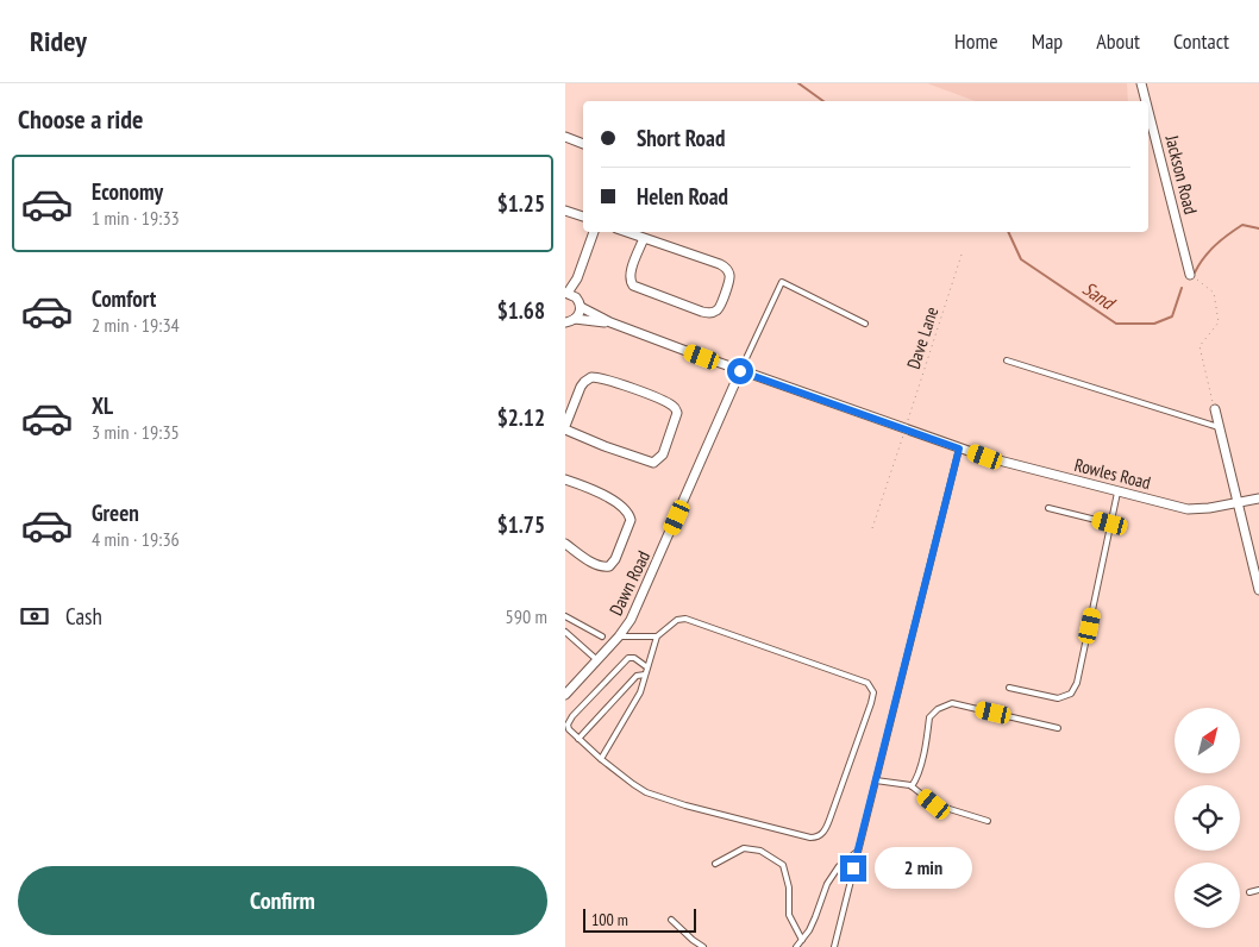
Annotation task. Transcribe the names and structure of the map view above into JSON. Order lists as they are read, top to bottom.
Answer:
{
  "streets": {
    "street": ["Jackson Road", "Rowles Road", "Dawn Road"],
    "path": ["Dave Lane"]
  },
  "crossings": [
    ["Dave Lane", "Rowles Road"],
    ["Rowles Road", "Dawn Road"]
  ],
  "water": ["Sand"],
  "scale_bar": "100 m",
  "north": "top right",
  "page": {
    "header": "Ridey",
    "nav": [
      "Home",
      "Map",
      "About",
      "Contact"
    ],
    "heading": "Choose a ride",
    "banner": ["Short Road", "Helen Road"],
    "list": [
      {
        "name": "Economy",
        "note": "1 min · 19:33",
        "value": "$1.25"
      },
      {
        "name": "Comfort",
        "note": "2 min · 19:34",
        "value": "$1.68"
      },
      {
        "name": "XL",
        "note": "3 min · 19:35",
        "value": "$2.12"
      },
      {
        "name": "Green",
        "note": "4 min · 19:36",
        "value": "$1.75"
      }
    ],
    "pay": ["Cash", "590 m"],
    "bubble": "2 min",
    "buttons": "Confirm",
    "scale": "100 m"
  }
}
